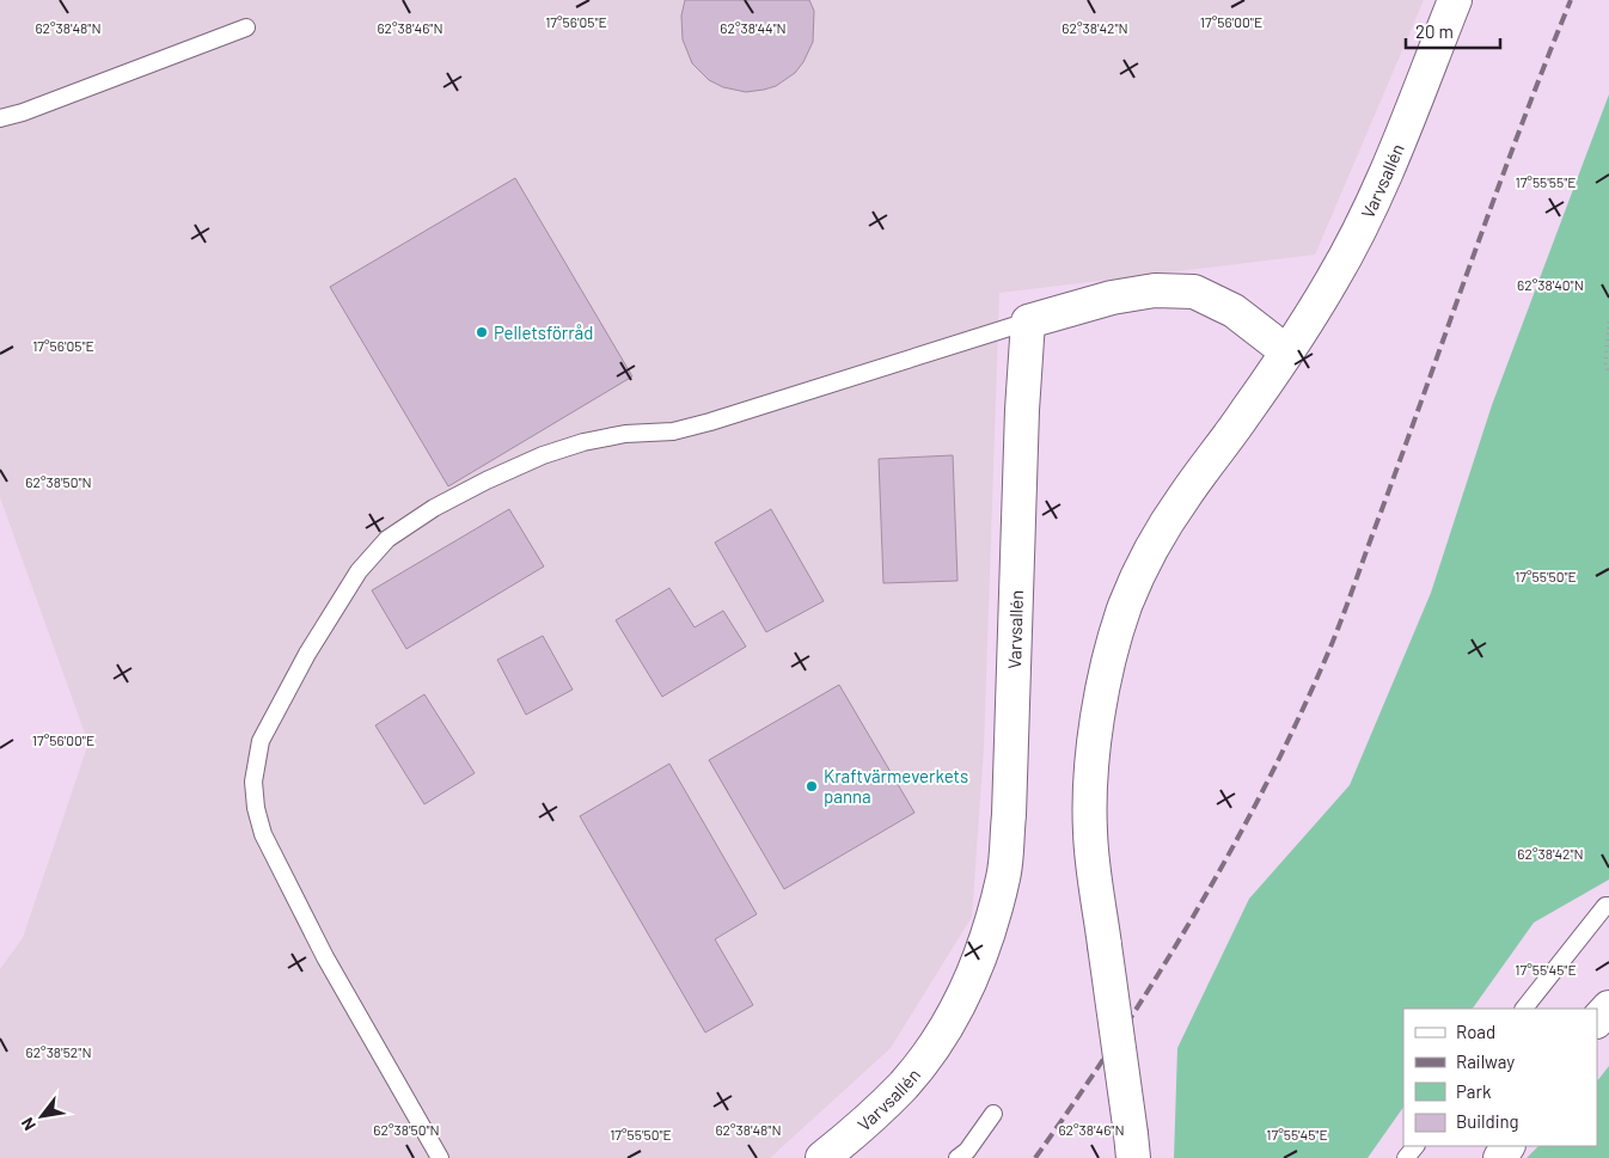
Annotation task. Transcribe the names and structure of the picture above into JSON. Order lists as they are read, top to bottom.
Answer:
{
  "streets": {
    "street": ["Varvsallén"]
  },
  "places": ["Pelletsförråd", "Kraftvärmeverkets panna"],
  "legend": [
    "Road",
    "Railway",
    "Park",
    "Building"
  ],
  "scale_bar": "20 m",
  "north": "bottom left",
  "coordinates": [
    "17°56'05\"E",
    "17°56'00\"E",
    "62°38'48\"N",
    "62°38'46\"N",
    "62°38'44\"N",
    "62°38'42\"N",
    "17°55'55\"E",
    "62°38'40\"N",
    "62°38'50\"N",
    "17°55'50\"E",
    "17°55'45\"E",
    "62°38'52\"N"
  ]
}
